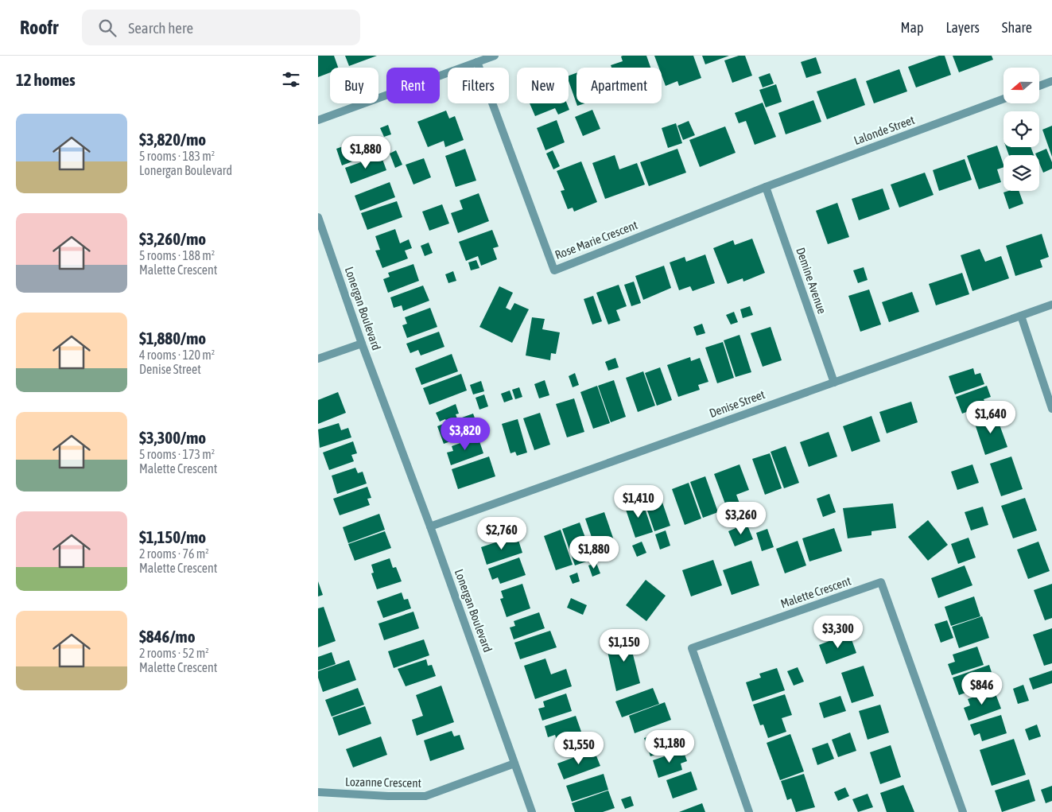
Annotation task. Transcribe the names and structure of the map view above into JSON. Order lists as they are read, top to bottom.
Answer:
{
  "streets": {
    "street": [
      "Lalonde Street",
      "Rose Marie Crescent",
      "Demine Avenue",
      "Lonergan Boulevard",
      "Denise Street",
      "Malette Crescent",
      "Lozanne Crescent"
    ]
  },
  "crossings": [
    ["Lalonde Street", "Rose Marie Crescent"],
    ["Lalonde Street", "Demine Avenue"],
    ["Rose Marie Crescent", "Demine Avenue"],
    ["Demine Avenue", "Denise Street"],
    ["Lonergan Boulevard", "Denise Street"],
    ["Lonergan Boulevard", "Lozanne Crescent"]
  ],
  "north": "left",
  "page": {
    "header": "Roofr",
    "search": "Search here",
    "nav": ["Map", "Layers", "Share"],
    "heading": "12 homes",
    "chip": [
      "Buy",
      "Rent",
      "Filters",
      "New",
      "Apartment"
    ],
    "list": [
      {
        "name": "$3,820/mo",
        "note": "5 rooms · 183 m² · Lonergan Boulevard"
      },
      {
        "name": "$3,260/mo",
        "note": "5 rooms · 188 m² · Malette Crescent"
      },
      {
        "name": "$1,880/mo",
        "note": "4 rooms · 120 m² · Denise Street"
      },
      {
        "name": "$3,300/mo",
        "note": "5 rooms · 173 m² · Malette Crescent"
      },
      {
        "name": "$1,150/mo",
        "note": "2 rooms · 76 m² · Malette Crescent"
      },
      {
        "name": "$846/mo",
        "note": "2 rooms · 52 m² · Malette Crescent"
      }
    ],
    "price": [
      "$1,880",
      "$1,640",
      "$3,820",
      "$1,410",
      "$3,260",
      "$2,760",
      "$1,880",
      "$3,300",
      "$1,150",
      "$846",
      "$1,180",
      "$1,550"
    ]
  }
}
